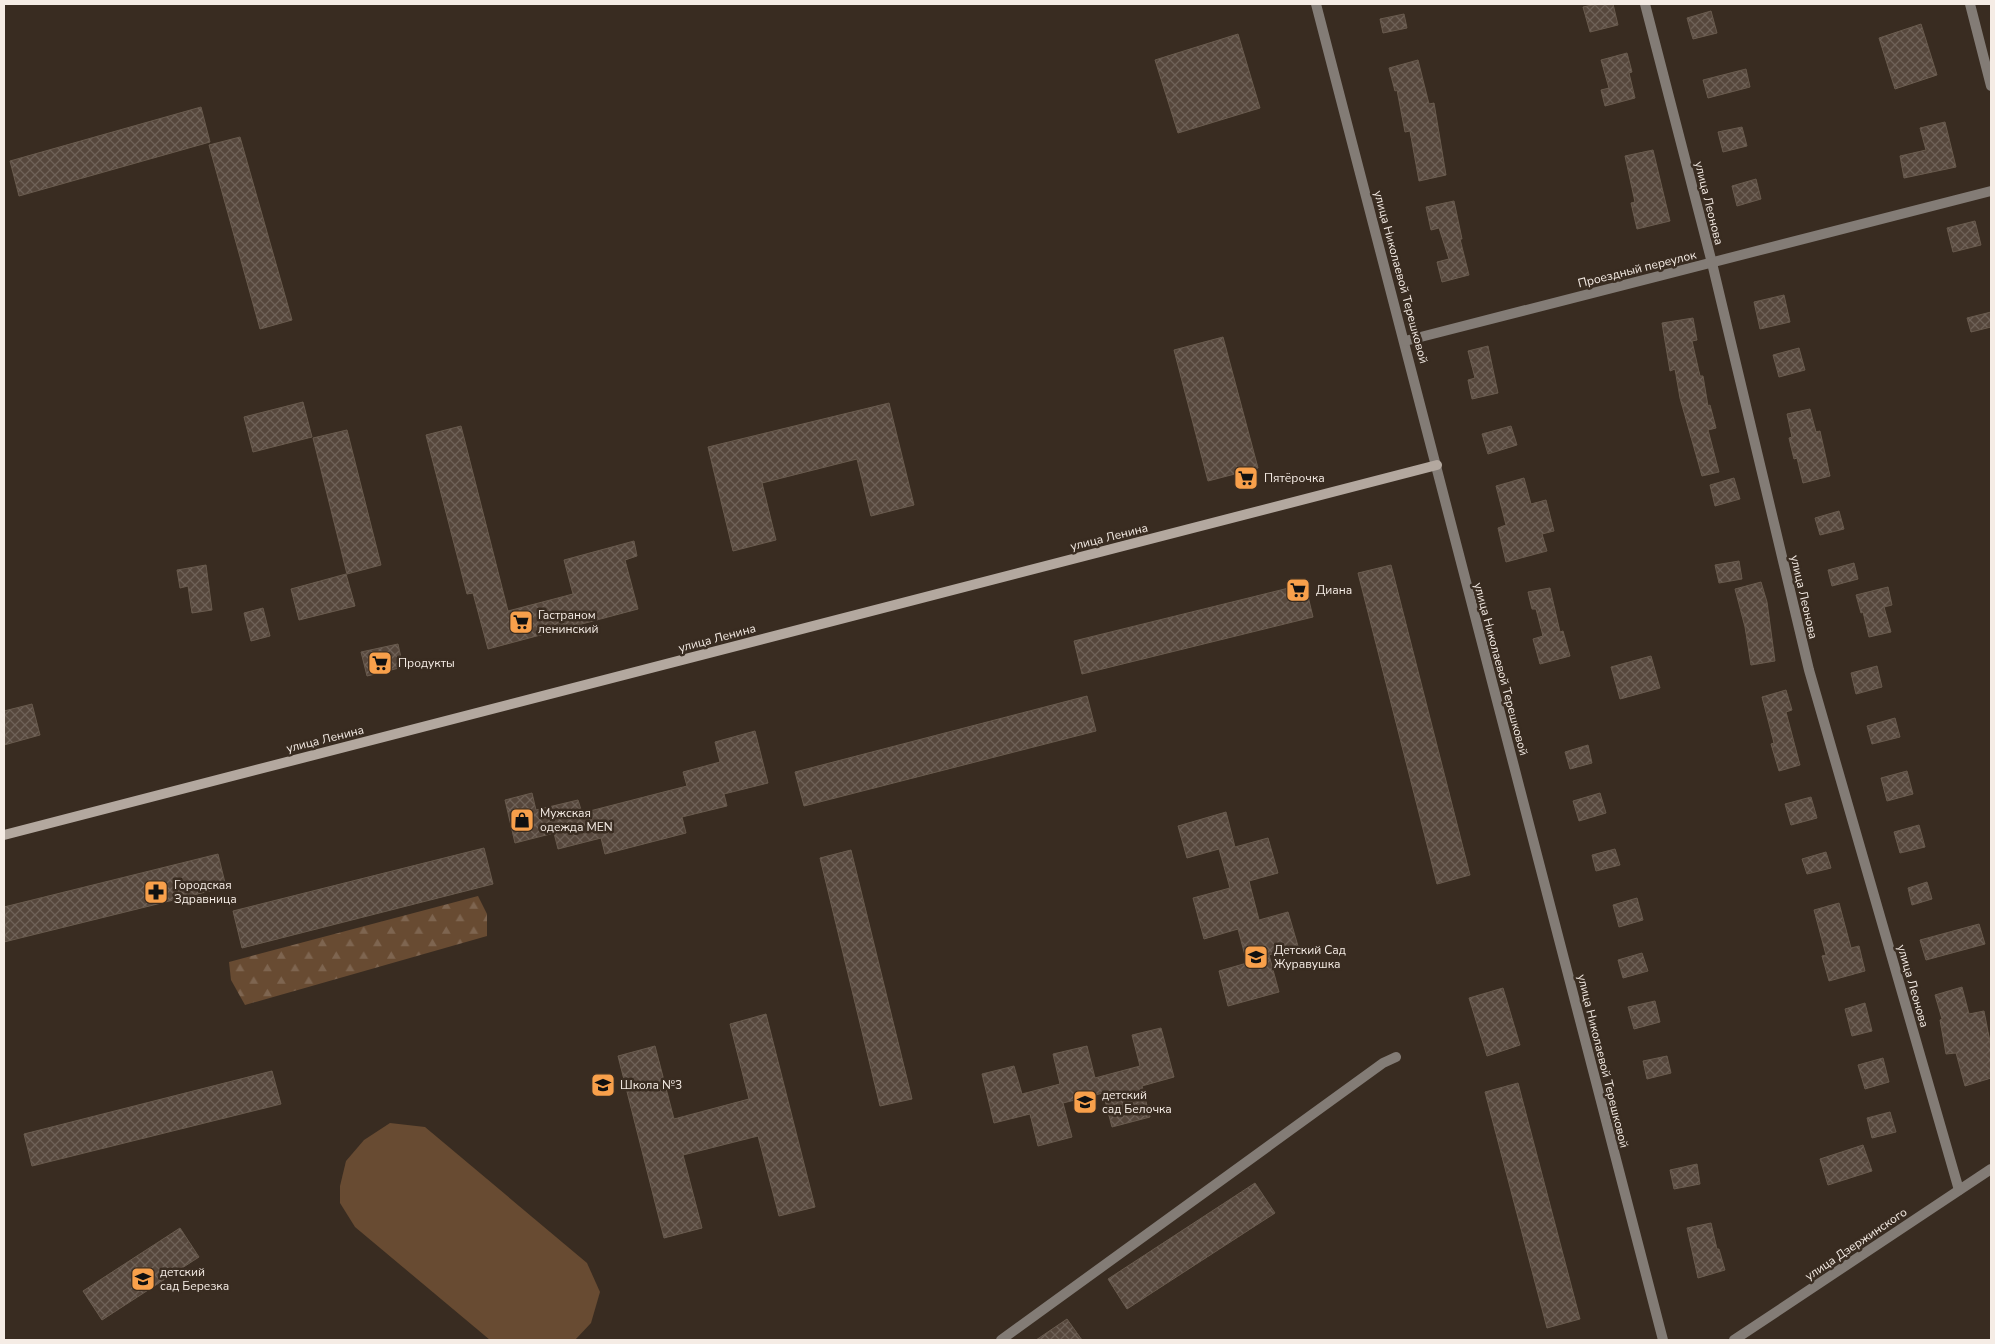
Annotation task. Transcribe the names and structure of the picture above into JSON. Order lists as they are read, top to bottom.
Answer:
{
  "streets": {
    "street": [
      "улица Леонова",
      "Проездный переулок",
      "улица Николаевой Терешковой",
      "улица Ленина",
      "улица Дзержинского"
    ]
  },
  "crossings": [
    ["улица Леонова", "Проездный переулок"],
    ["улица Леонова", "улица Дзержинского"],
    ["Проездный переулок", "улица Николаевой Терешковой"],
    ["улица Николаевой Терешковой", "улица Ленина"]
  ],
  "places": {
    "supermarket": [
      "Пятёрочка",
      "Диана",
      "Гастраном ленинский",
      "Продукты"
    ],
    "shop": ["Мужская одежда MEN"],
    "pharmacy": ["Городская Здравница"],
    "school or university": [
      "Детский Сад Журавушка",
      "Школа №3",
      "детский сад Белочка",
      "детский сад Березка"
    ]
  }
}
